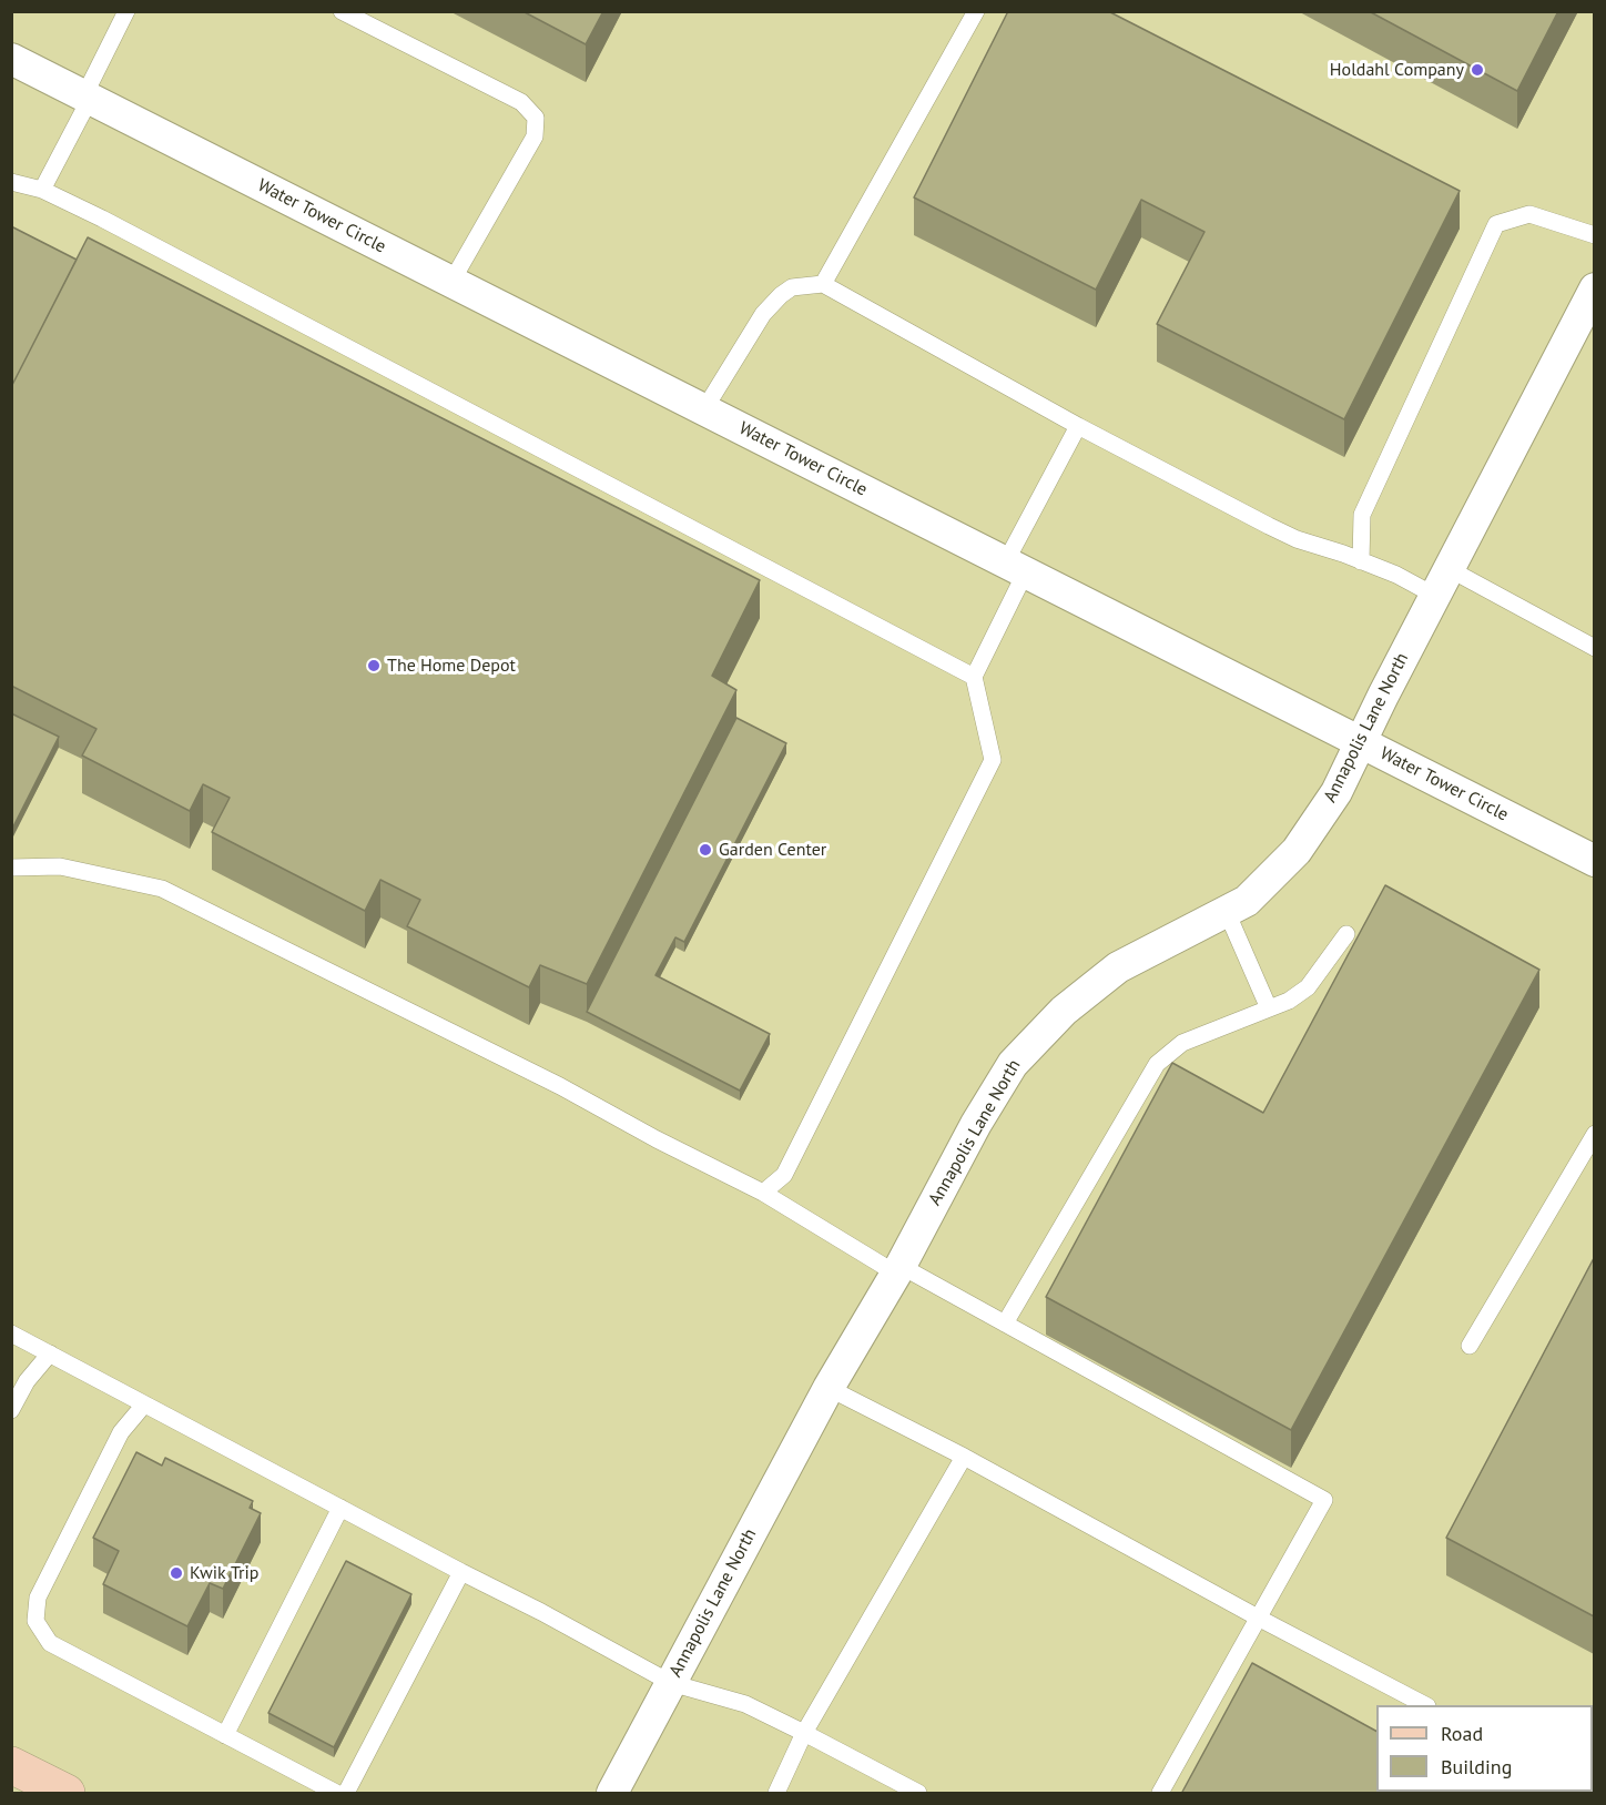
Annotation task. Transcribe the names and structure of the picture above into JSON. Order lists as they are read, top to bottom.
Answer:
{
  "streets": {
    "street": ["Water Tower Circle", "Annapolis Lane North"]
  },
  "crossings": [
    ["Water Tower Circle", "Annapolis Lane North"]
  ],
  "places": [
    "Holdahl Company",
    "The Home Depot",
    "Garden Center",
    "Kwik Trip"
  ],
  "legend": ["Road", "Building"]
}
